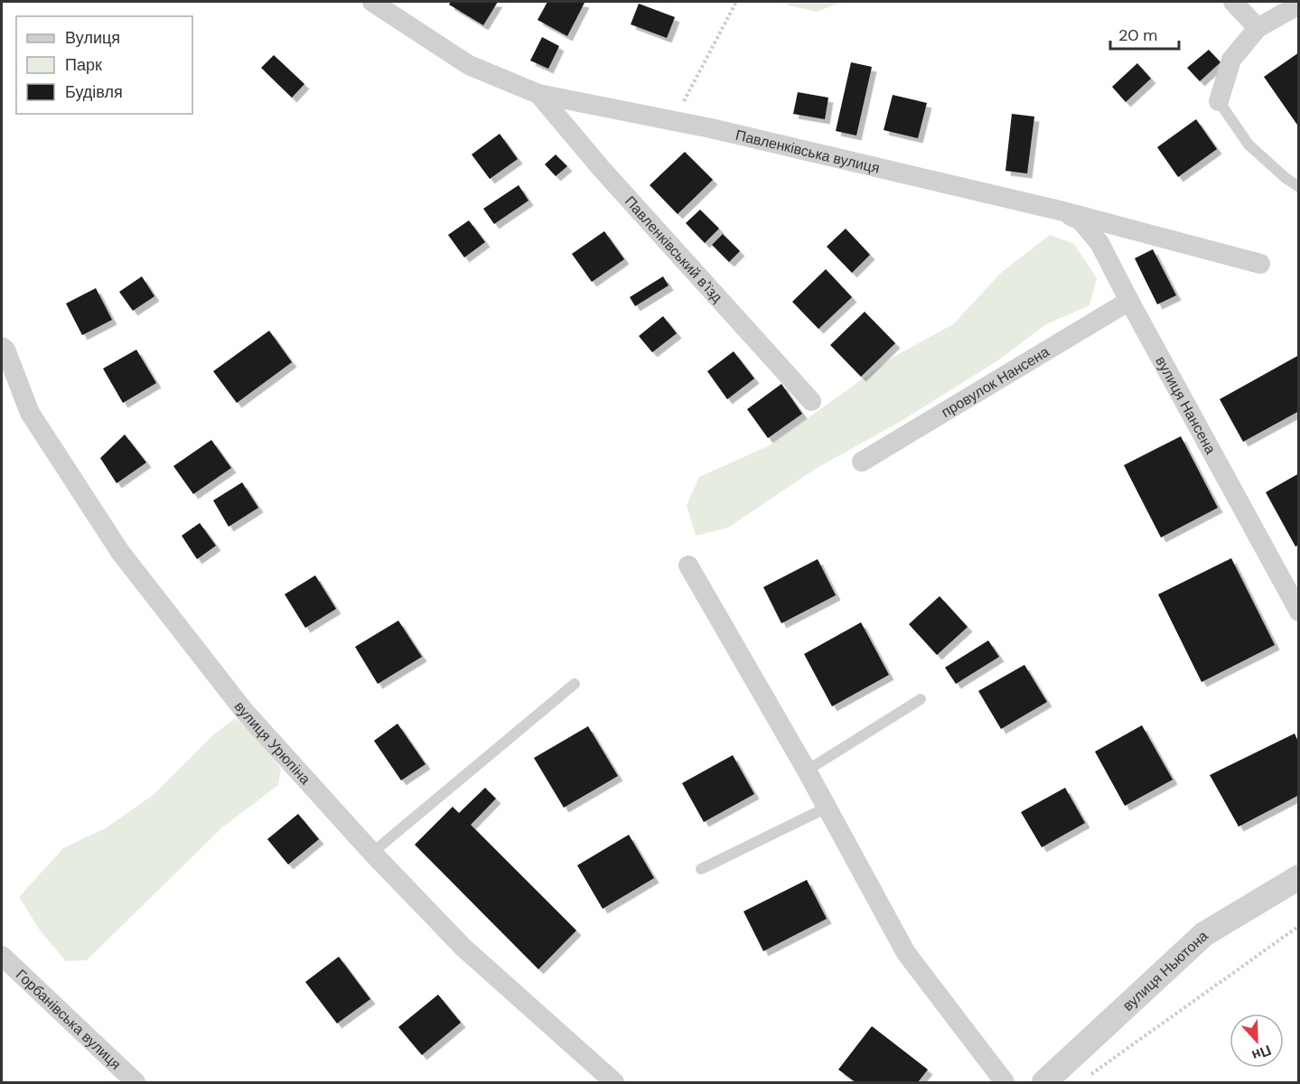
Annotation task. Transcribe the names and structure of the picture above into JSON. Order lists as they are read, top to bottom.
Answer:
{
  "streets": {
    "street": [
      "Павленківська вулиця",
      "Павленківський в'їзд",
      "провулок Нансена",
      "вулиця Нансена",
      "вулиця Урюпіна",
      "вулиця Ньютона",
      "Горбанівська вулиця"
    ]
  },
  "crossings": [
    ["Павленківська вулиця", "Павленківський в'їзд"],
    ["Павленківська вулиця", "вулиця Нансена"],
    ["провулок Нансена", "вулиця Нансена"]
  ],
  "legend": ["Вулиця", "Парк", "Будівля"],
  "scale_bar": "20 m",
  "north": "bottom"
}
